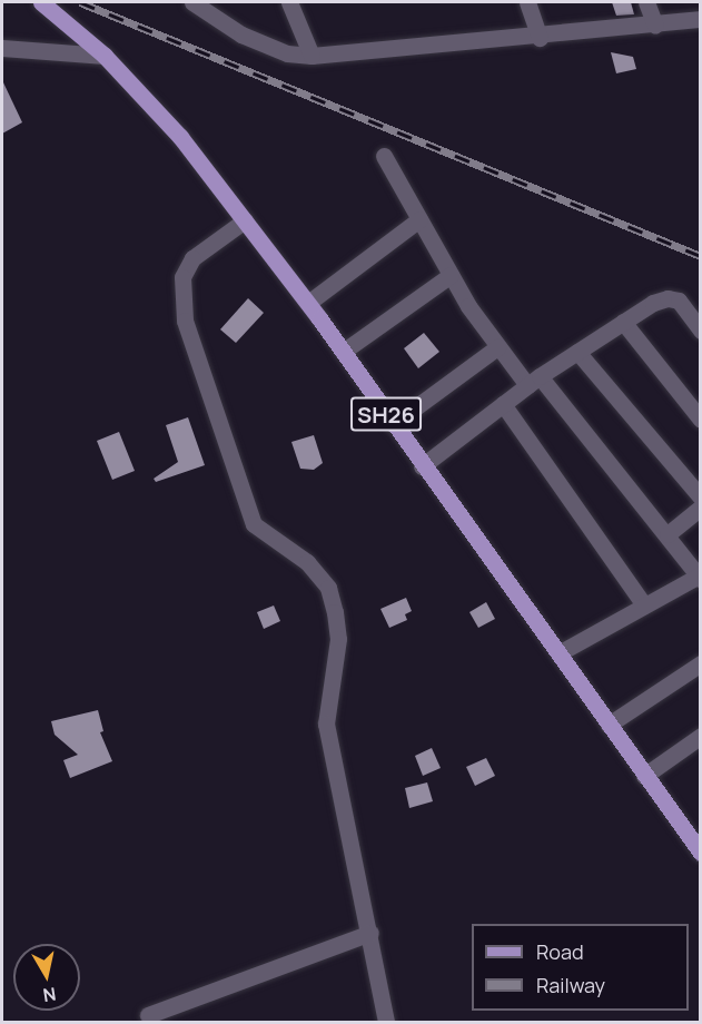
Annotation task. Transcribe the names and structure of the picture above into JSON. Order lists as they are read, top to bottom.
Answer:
{
  "streets": {
    "main road": ["SH26"]
  },
  "legend": ["Road", "Railway"],
  "north": "bottom"
}
